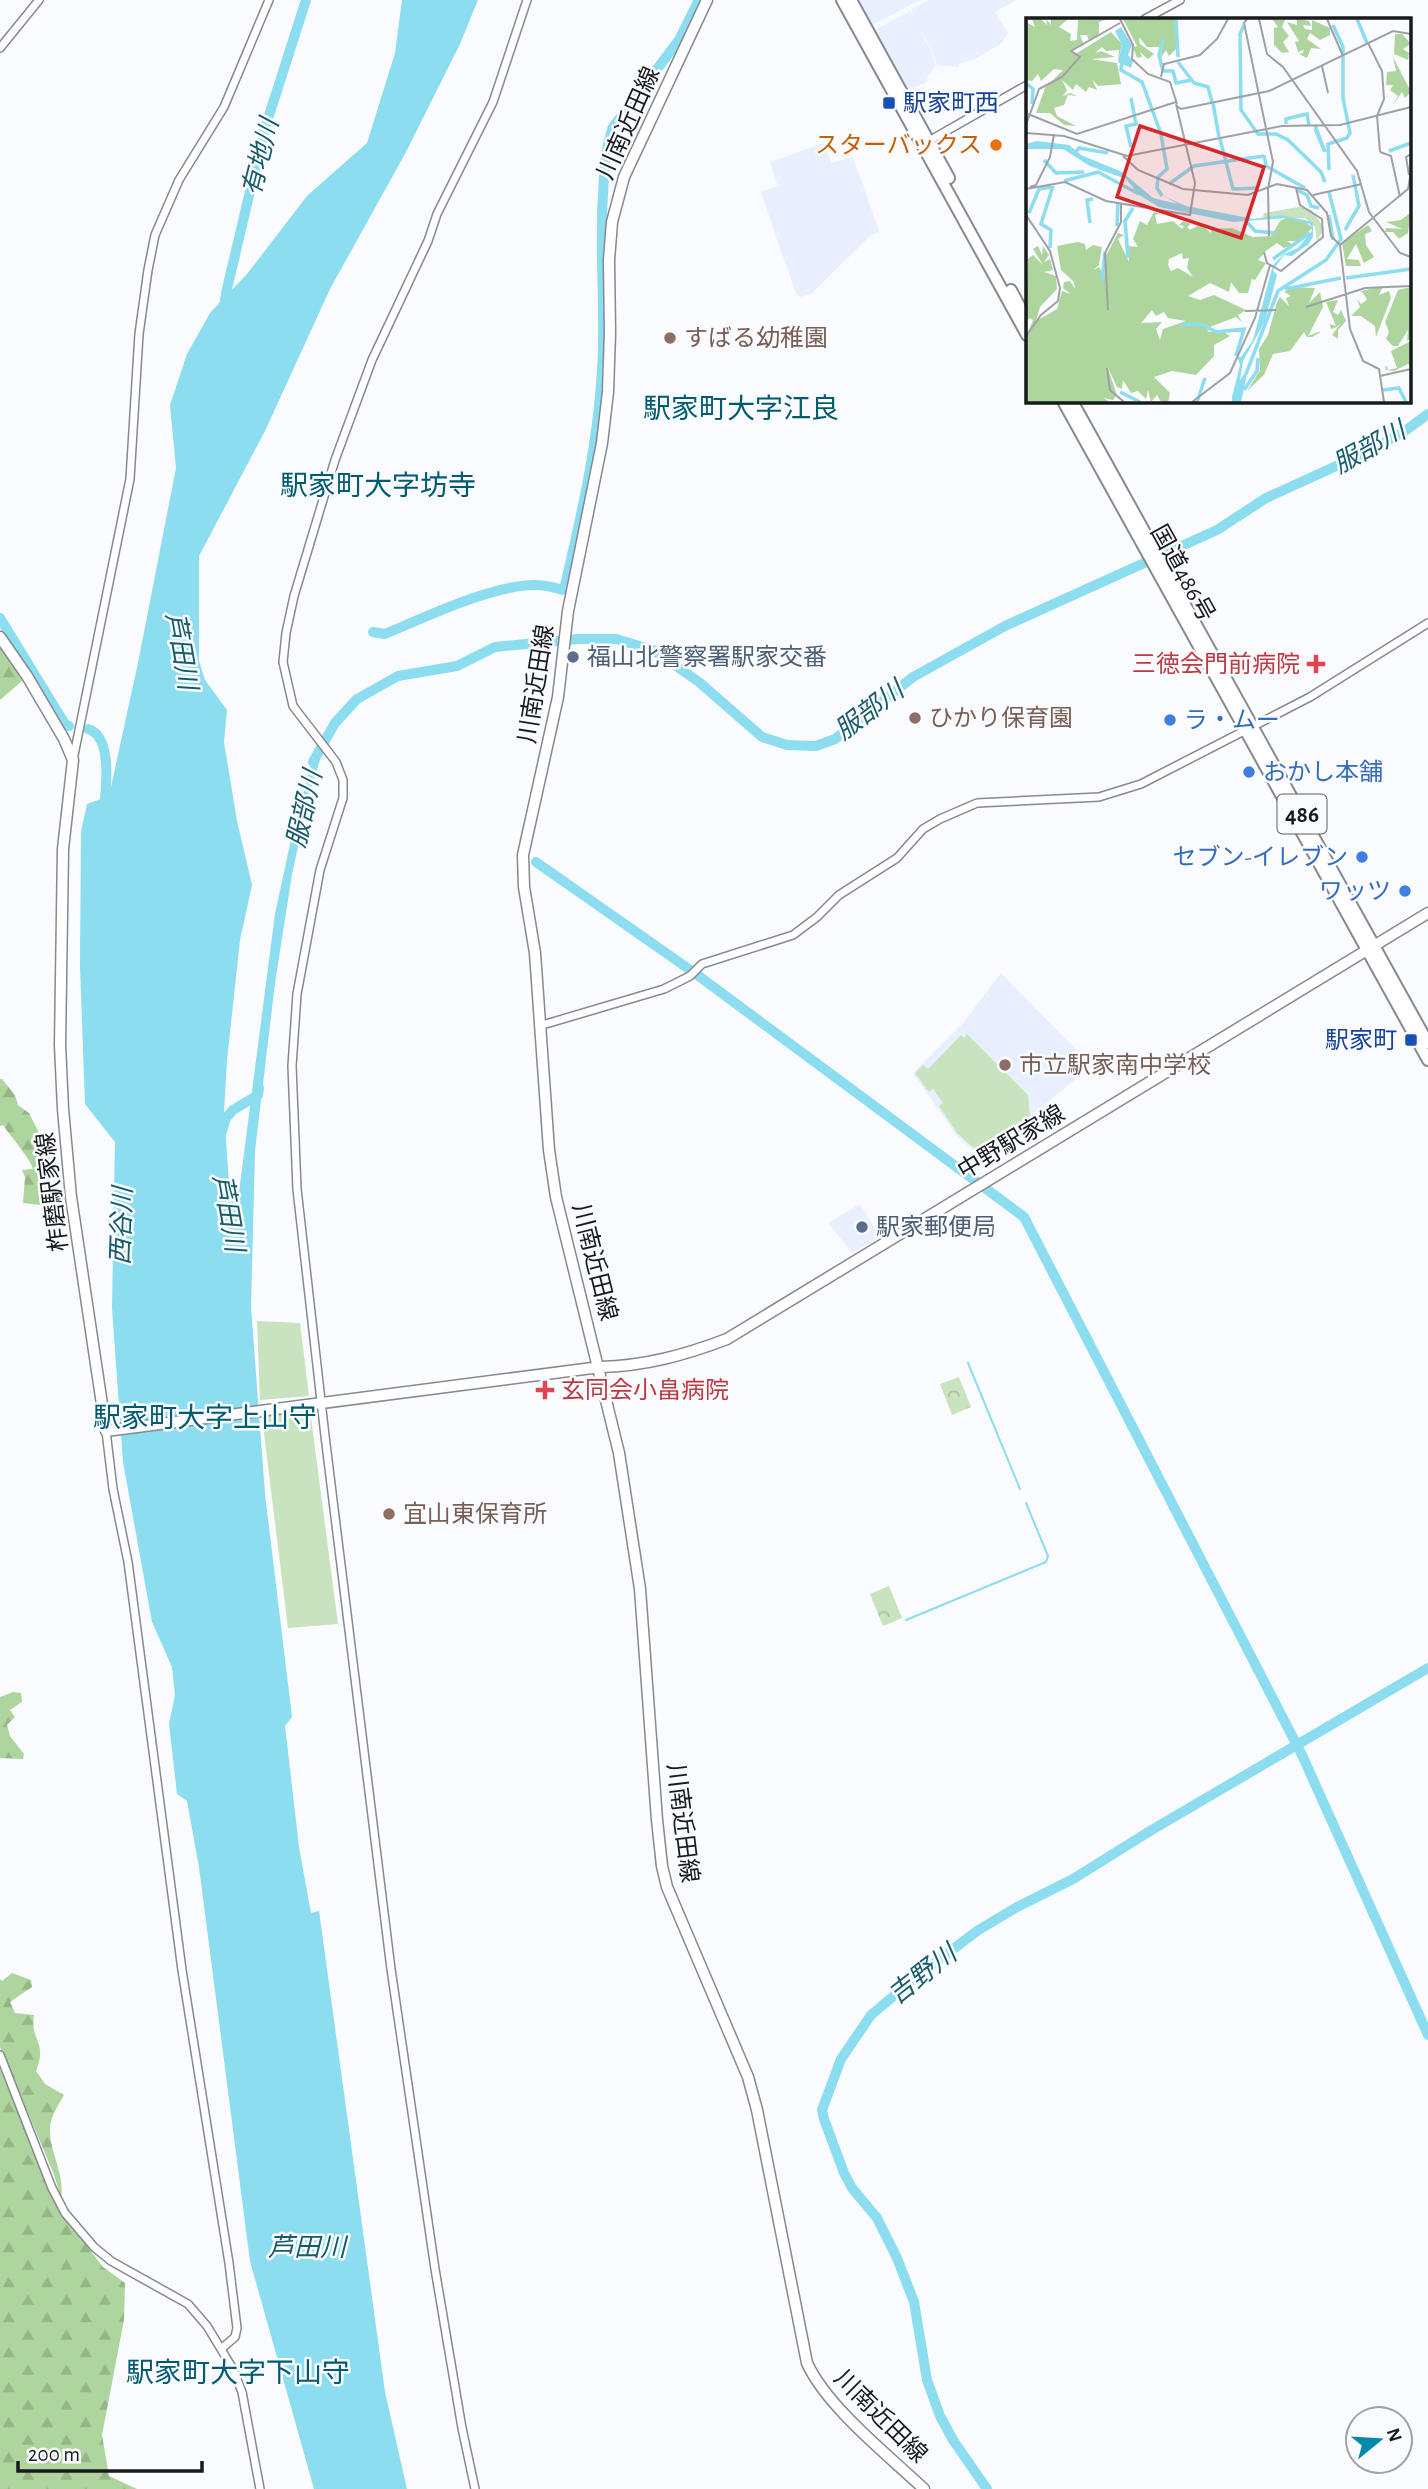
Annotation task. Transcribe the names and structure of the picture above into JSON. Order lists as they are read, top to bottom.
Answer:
{
  "streets": {
    "highway": ["国道486号", "486"],
    "main road": ["川南近田線", "中野駅家線", "柞磨駅家線"]
  },
  "crossings": [
    ["川南近田線", "中野駅家線"],
    ["国道486号", "中野駅家線"]
  ],
  "districts": [
    "駅家町大字江良",
    "駅家町大字坊寺",
    "駅家町大字上山守",
    "駅家町大字下山守"
  ],
  "water": [
    "有地川",
    "服部川",
    "芦田川",
    "西谷川",
    "吉野川"
  ],
  "places": {
    "transit": ["駅家町西", "駅家町"],
    "other": [
      "スターバックス",
      "すばる幼稚園",
      "福山北警察署駅家交番",
      "ひかり保育園",
      "ラ・ムー",
      "おかし本舗",
      "セブン-イレブン",
      "ワッツ",
      "市立駅家南中学校",
      "駅家郵便局",
      "宜山東保育所"
    ],
    "health": ["三徳会門前病院", "玄同会小畠病院"]
  },
  "scale_bar": "200 m",
  "north": "right"
}
